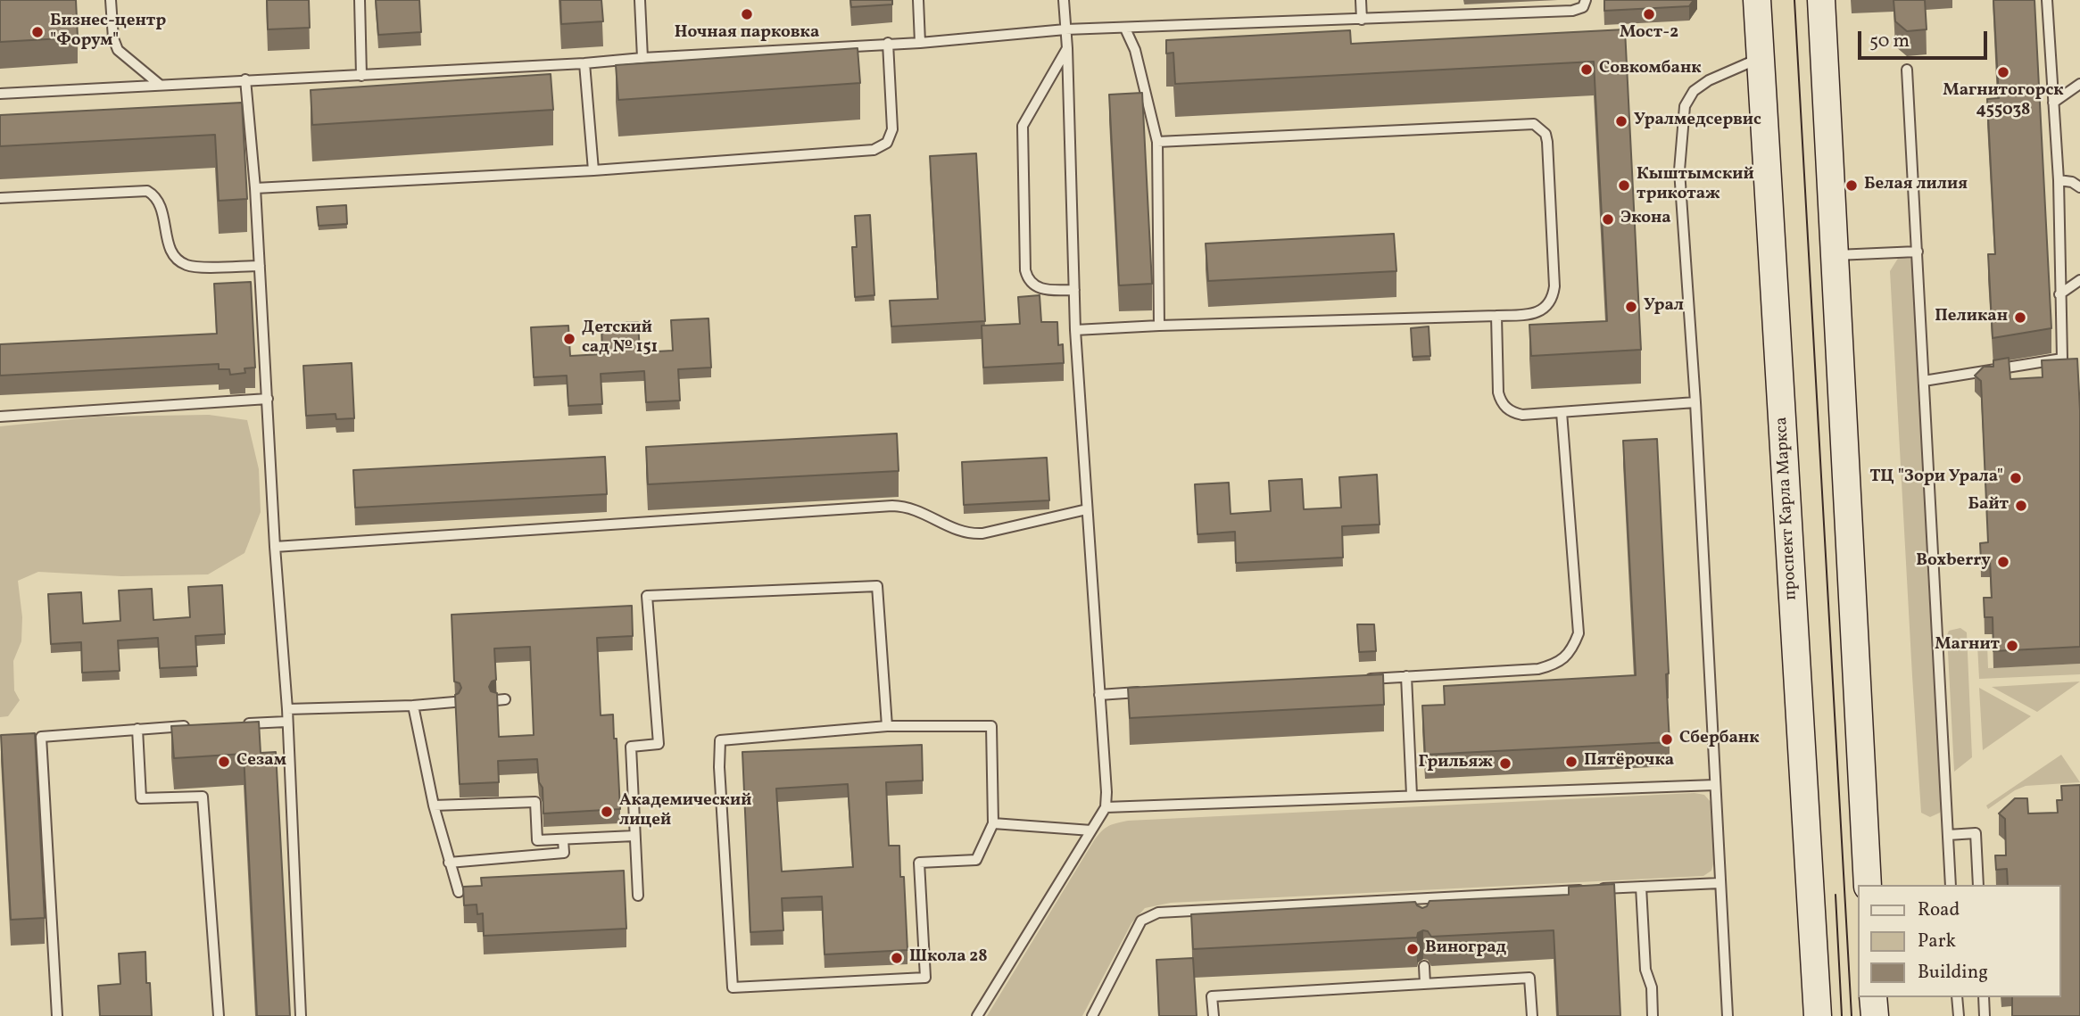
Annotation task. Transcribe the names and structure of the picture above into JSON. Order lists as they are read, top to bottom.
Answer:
{
  "streets": {
    "main road": ["проспект Карла Маркса"]
  },
  "places": [
    "Ночная парковка",
    "Мост-2",
    "Бизнес-центр \"Форум\"",
    "Совкомбанк",
    "Магнитогорск 455038",
    "Уралмедсервис",
    "Кыштымский трикотаж",
    "Белая лилия",
    "Экона",
    "Урал",
    "Пеликан",
    "Детский сад № 151",
    "ТЦ \"Зори Урала\"",
    "Байт",
    "Boxberry",
    "Магнит",
    "Сбербанк",
    "Сезам",
    "Пятёрочка",
    "Грильяж",
    "Академический лицей",
    "Виноград",
    "Школа 28"
  ],
  "legend": ["Road", "Park", "Building"],
  "scale_bar": "50 m"
}
